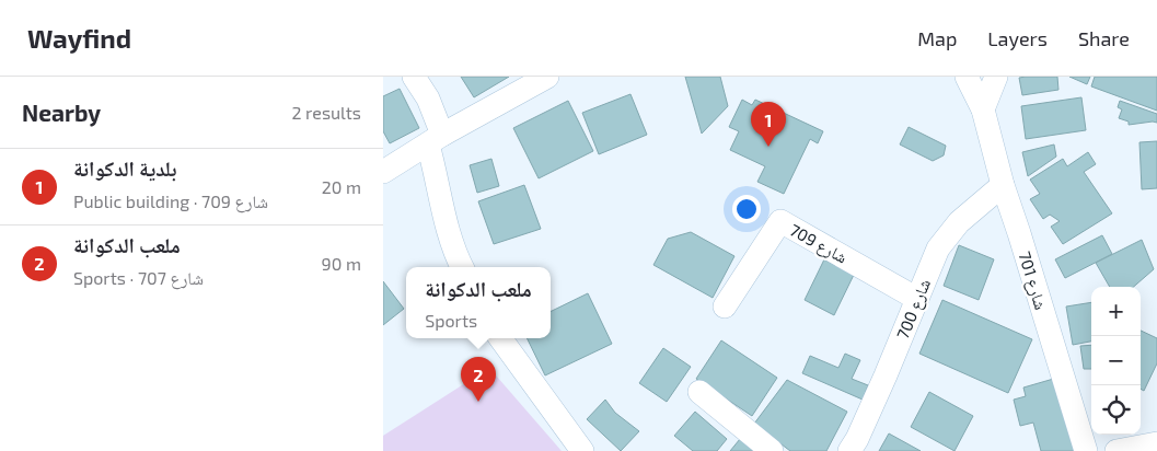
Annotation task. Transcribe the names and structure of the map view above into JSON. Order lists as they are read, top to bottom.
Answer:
{
  "streets": {
    "street": ["شارع 709", "شارع 701", "شارع 700"]
  },
  "crossings": [
    ["شارع 709", "شارع 700"],
    ["شارع 701", "شارع 700"]
  ],
  "page": {
    "header": "Wayfind",
    "nav": ["Map", "Layers", "Share"],
    "heading": ["Nearby", "2 results"],
    "pins": ["1", "2"],
    "list": [
      {
        "mark": "1",
        "name": "بلدية الدكوانة",
        "note": "Public building · شارع 709",
        "value": "20 m"
      },
      {
        "mark": "2",
        "name": "ملعب الدكوانة",
        "note": "Sports · شارع 707",
        "value": "90 m"
      }
    ],
    "popup": ["ملعب الدكوانة", "Sports"],
    "map_buttons": ["+", "−"]
  }
}
